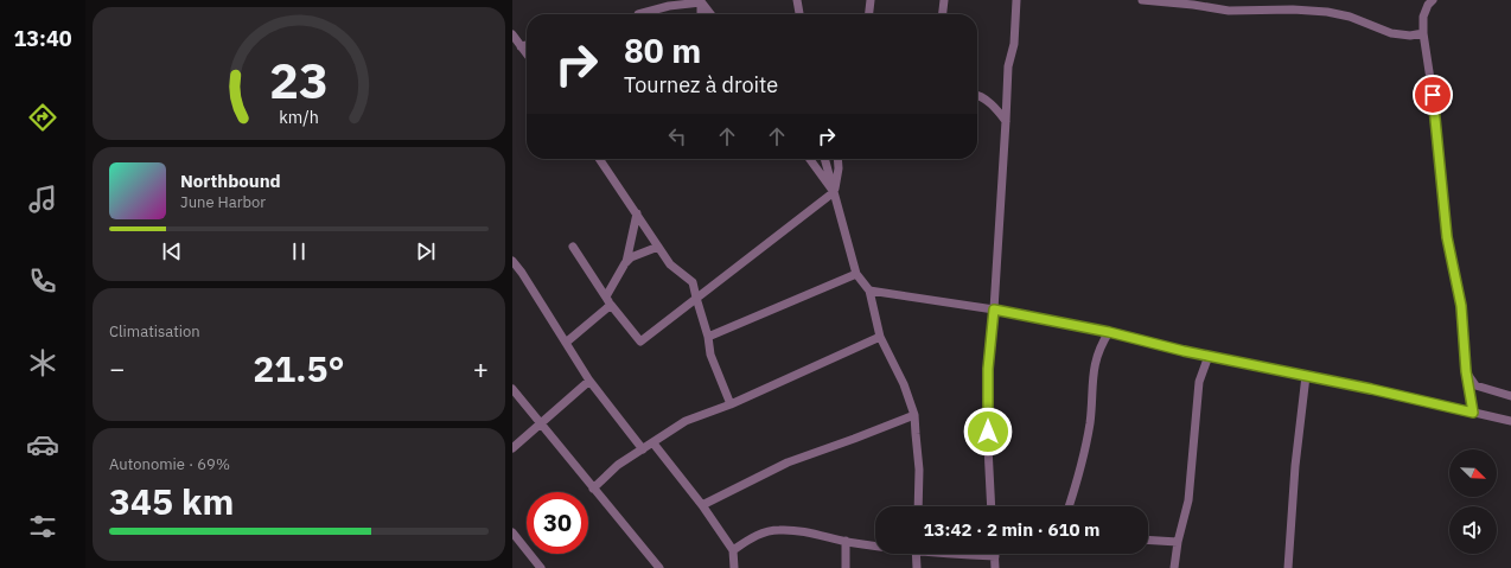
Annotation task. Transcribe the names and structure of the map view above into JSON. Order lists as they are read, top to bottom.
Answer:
{
  "north": "bottom right",
  "page": {
    "tabs": "13:40",
    "turn": ["80 m", "Tournez à droite"],
    "song": ["Northbound", "June Harbor"],
    "tile": [
      "Climatisation",
      ["Autonomie · 69%", "345 km"]
    ],
    "heat": ["−", "21.5°", "+"],
    "limit": "30",
    "trip": "13:42 · 2 min · 610 m",
    "gauge": ["23", "km/h"]
  }
}
